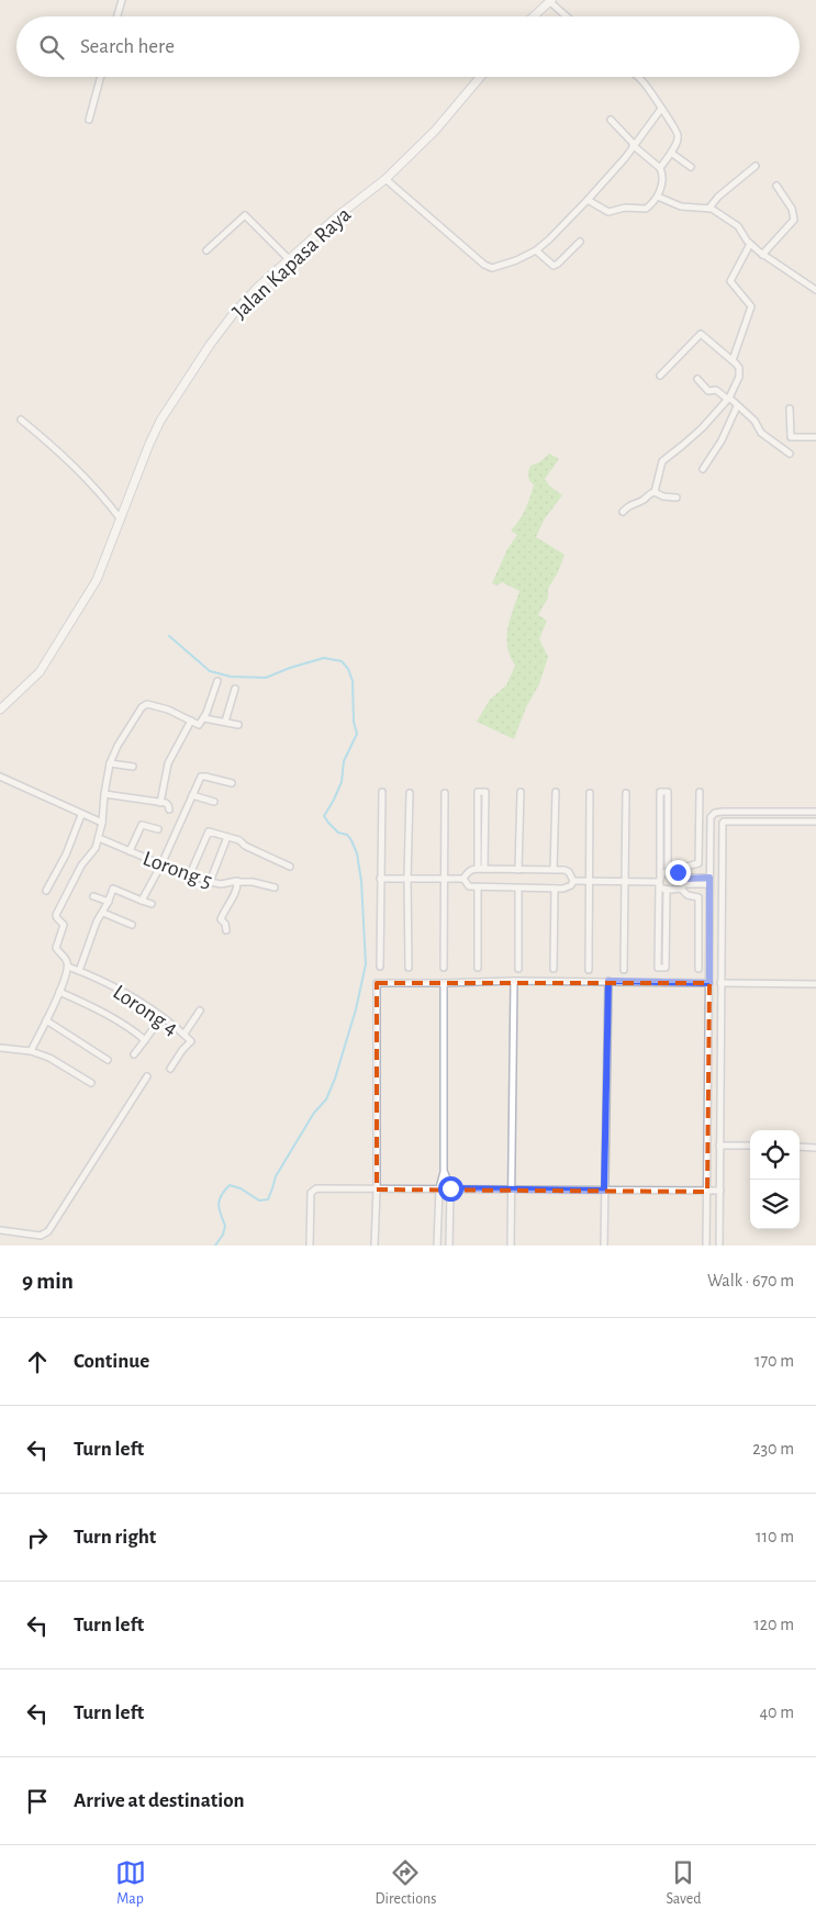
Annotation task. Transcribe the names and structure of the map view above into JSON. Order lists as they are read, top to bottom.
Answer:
{
  "streets": {
    "main road": ["Jalan Kapasa Raya"],
    "street": ["Lorong 5", "Lorong 4"]
  },
  "page": {
    "search": "Search here",
    "heading": ["9 min", "Walk · 670 m"],
    "list": [
      ["Continue", "170 m"],
      ["Turn left", "230 m"],
      ["Turn right", "110 m"],
      ["Turn left", "120 m"],
      ["Turn left", "40 m"],
      "Arrive at destination"
    ],
    "nav": ["Map", "Directions", "Saved"]
  }
}
